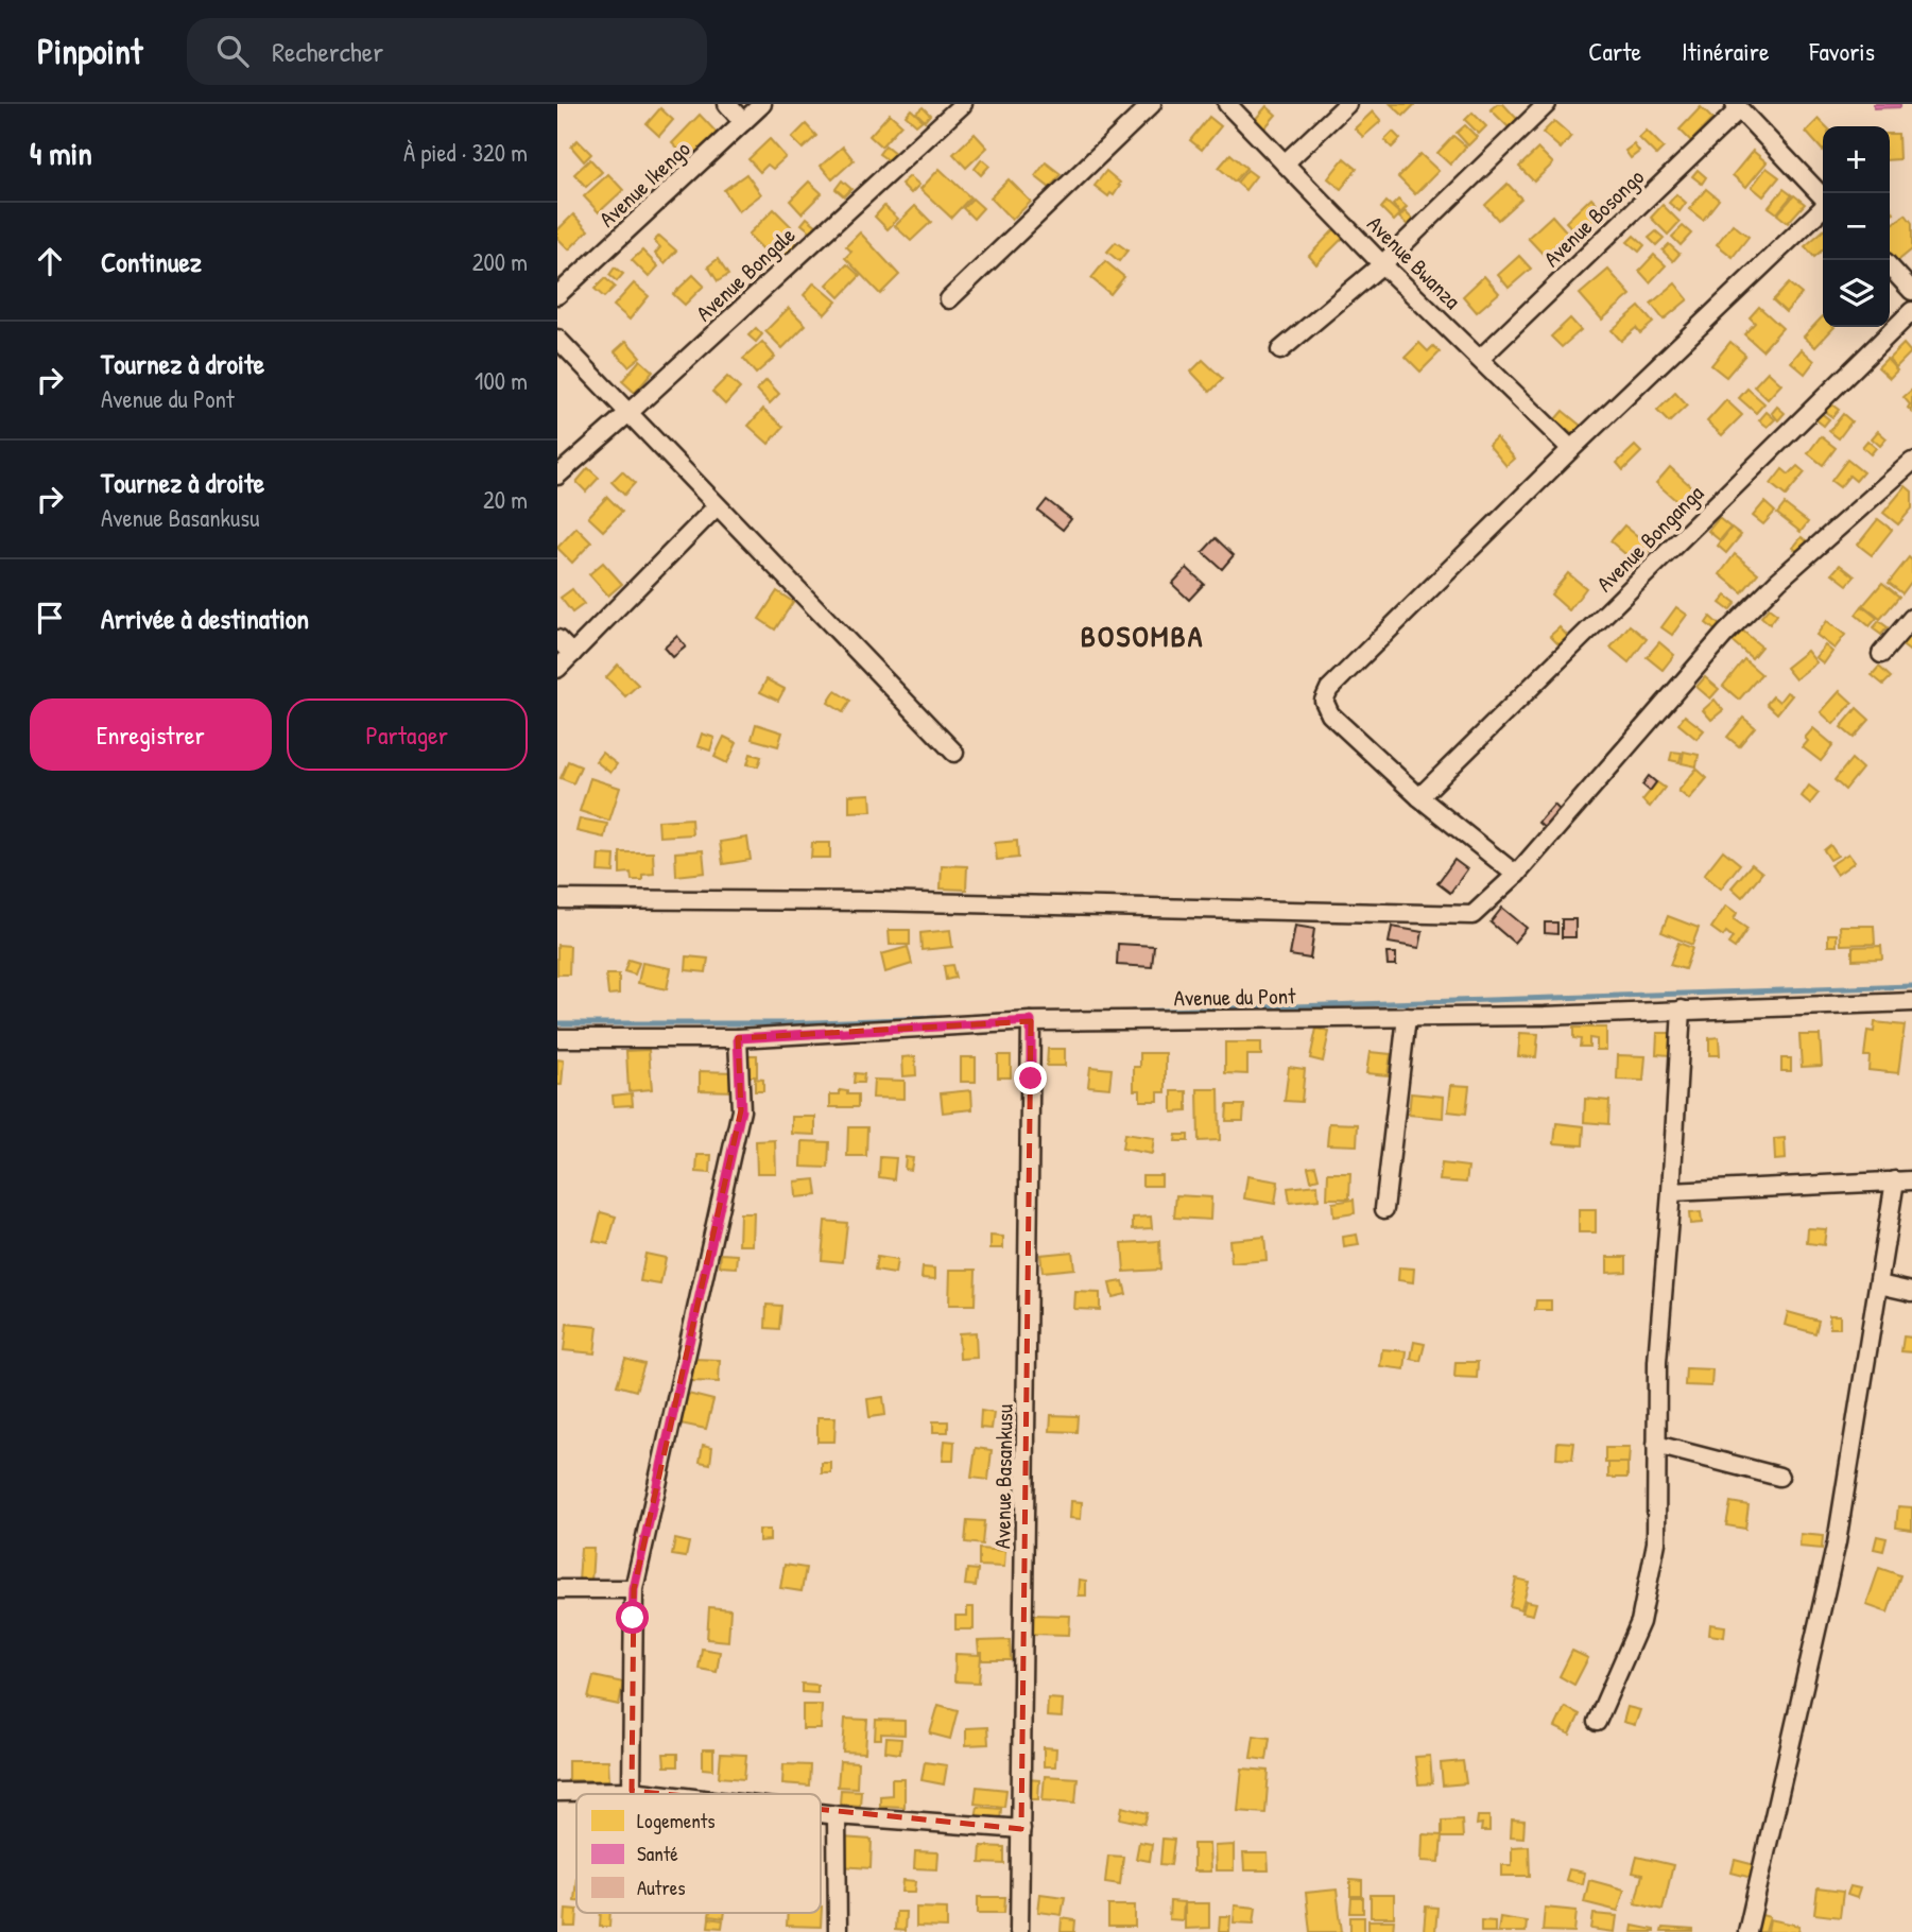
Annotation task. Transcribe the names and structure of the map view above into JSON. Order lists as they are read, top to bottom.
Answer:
{
  "streets": {
    "street": [
      "Avenue Ikengo",
      "Avenue Bosongo",
      "Avenue Bwanza",
      "Avenue Bongale",
      "Avenue Bonganga",
      "Avenue du Pont",
      "Avenue Basankusu"
    ]
  },
  "crossings": [
    ["Avenue Bosongo", "Avenue Bwanza"],
    ["Avenue du Pont", "Avenue Basankusu"]
  ],
  "districts": ["BOSOMBA"],
  "legend": ["Logements", "Santé", "Autres"],
  "page": {
    "header": "Pinpoint",
    "search": "Rechercher",
    "nav": ["Carte", "Itinéraire", "Favoris"],
    "heading": ["4 min", "À pied · 320 m"],
    "map_buttons": ["+", "−"],
    "list": [
      ["Continuez", "200 m"],
      ["Tournez à droite", "Avenue du Pont", "100 m"],
      ["Tournez à droite", "Avenue Basankusu", "20 m"],
      "Arrivée à destination"
    ],
    "buttons": ["Enregistrer", "Partager"]
  }
}
